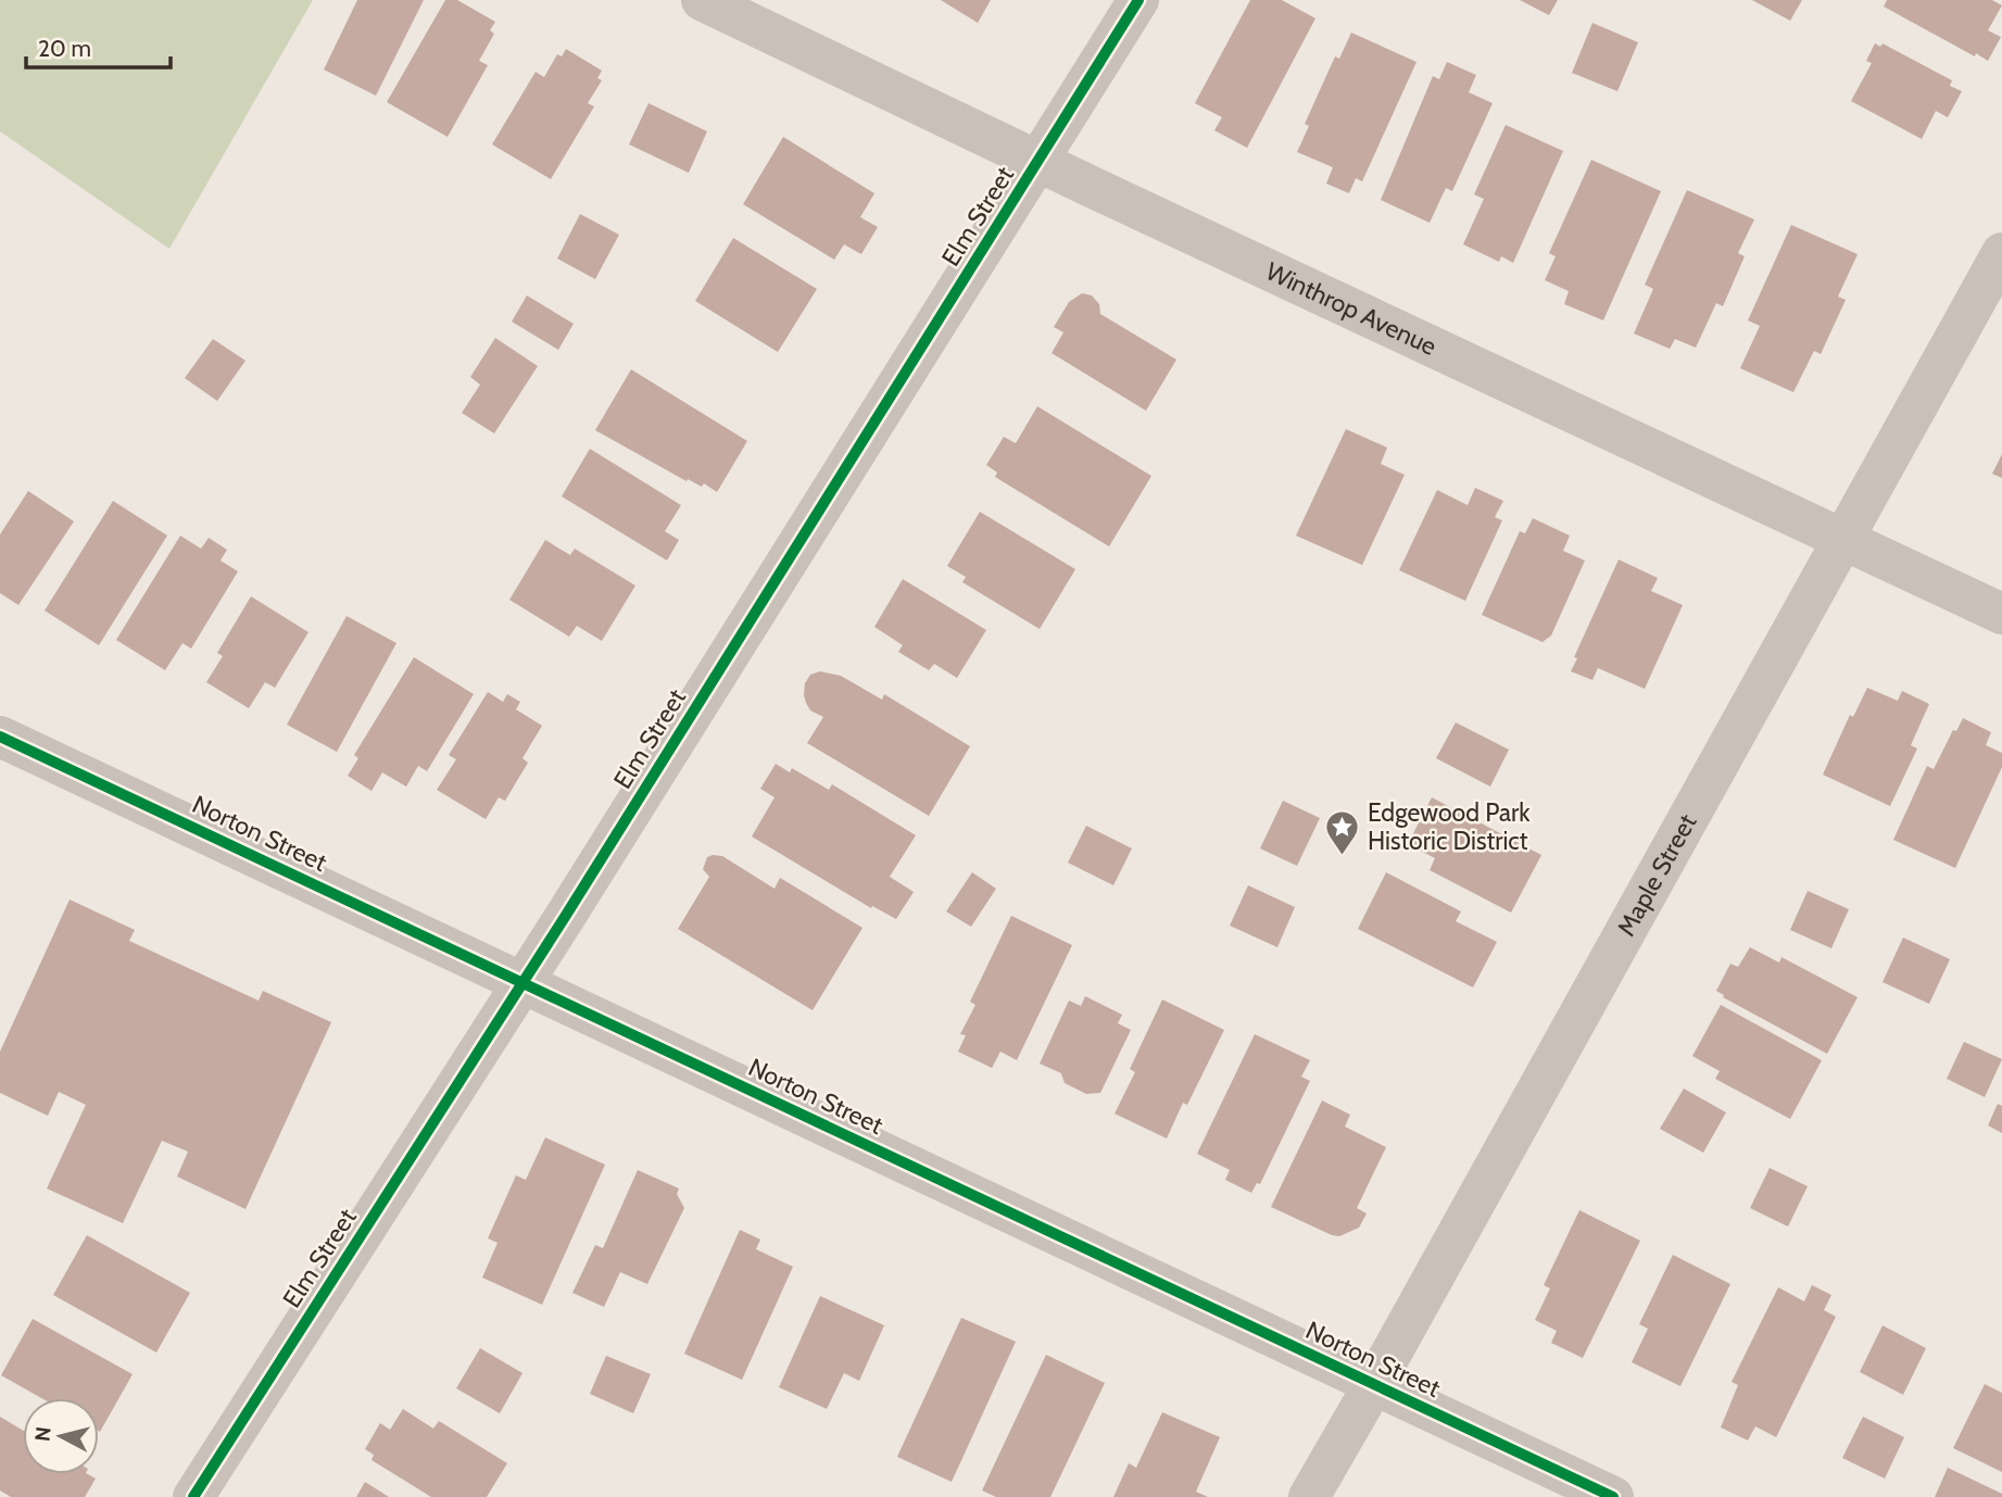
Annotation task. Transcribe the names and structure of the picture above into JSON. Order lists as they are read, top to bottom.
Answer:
{
  "streets": {
    "street": [
      "Elm Street",
      "Winthrop Avenue",
      "Norton Street",
      "Maple Street"
    ]
  },
  "crossings": [
    ["Elm Street", "Winthrop Avenue"],
    ["Elm Street", "Norton Street"],
    ["Winthrop Avenue", "Maple Street"],
    ["Norton Street", "Maple Street"]
  ],
  "places": {
    "place": ["Edgewood Park Historic District"]
  },
  "scale_bar": "20 m",
  "north": "left"
}
